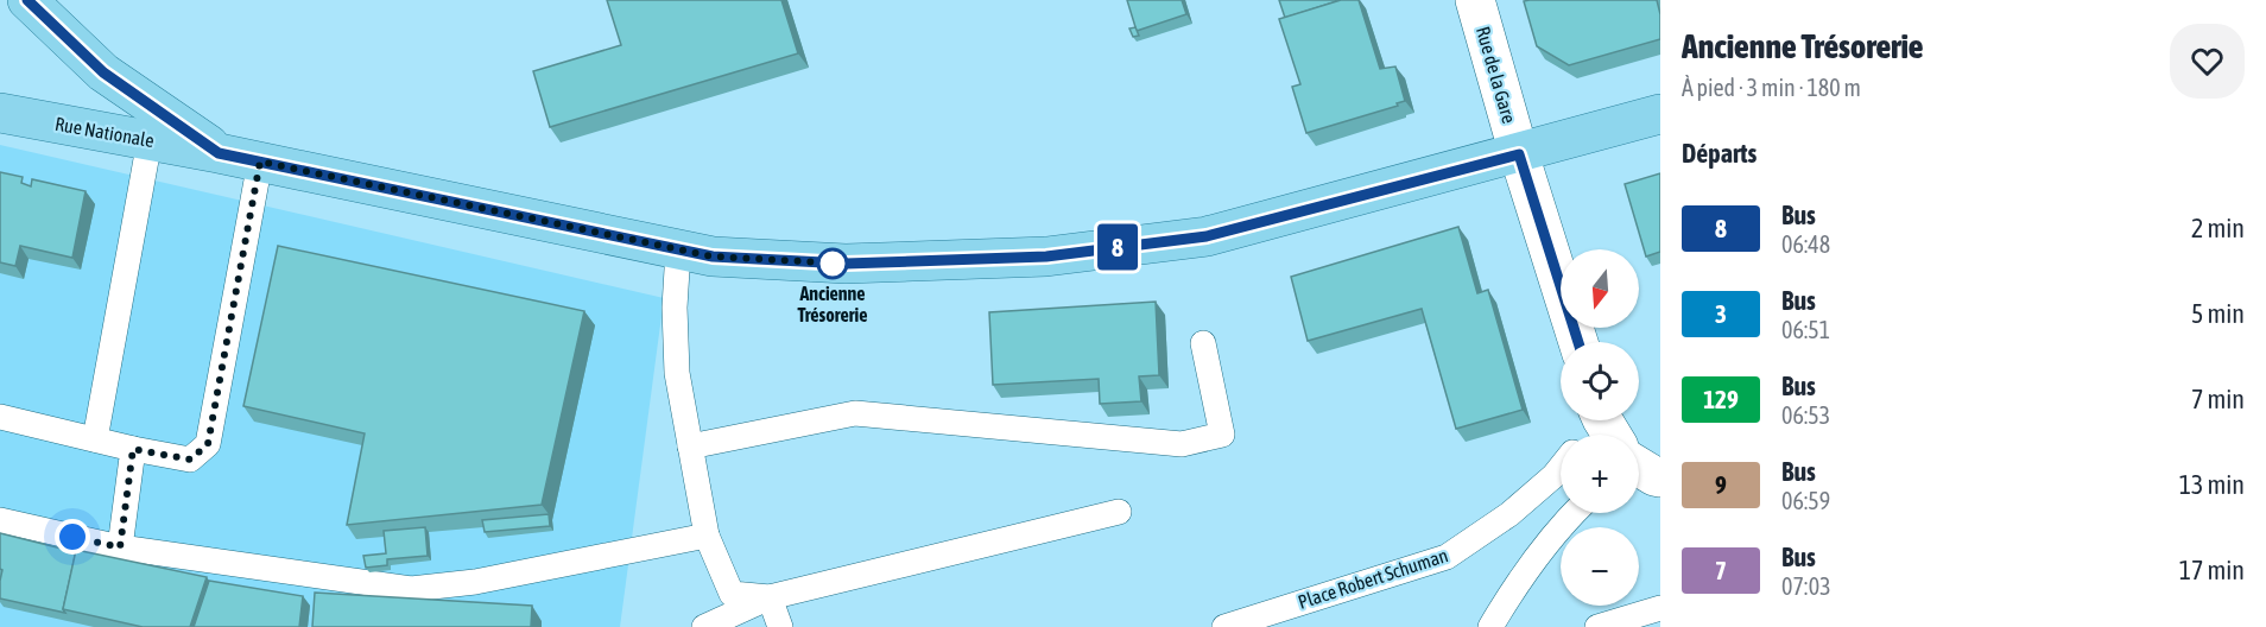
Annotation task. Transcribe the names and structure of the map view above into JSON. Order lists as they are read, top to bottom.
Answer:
{
  "streets": {
    "main road": ["Rue Nationale"],
    "street": ["Rue de la Gare"],
    "lane": ["Place Robert Schuman"]
  },
  "places": ["Ancienne Trésorerie"],
  "lines": ["bus line 8"],
  "north": "bottom",
  "page": {
    "on_map": "8",
    "heading": [
      ["Ancienne Trésorerie", "À pied · 3 min · 180 m"],
      "Départs"
    ],
    "list": [
      {
        "mark": "8",
        "name": "Bus",
        "note": "06:48",
        "value": "2 min"
      },
      {
        "mark": "3",
        "name": "Bus",
        "note": "06:51",
        "value": "5 min"
      },
      {
        "mark": "129",
        "name": "Bus",
        "note": "06:53",
        "value": "7 min"
      },
      {
        "mark": "9",
        "name": "Bus",
        "note": "06:59",
        "value": "13 min"
      },
      {
        "mark": "7",
        "name": "Bus",
        "note": "07:03",
        "value": "17 min"
      }
    ],
    "map_buttons": ["+", "−"]
  }
}
